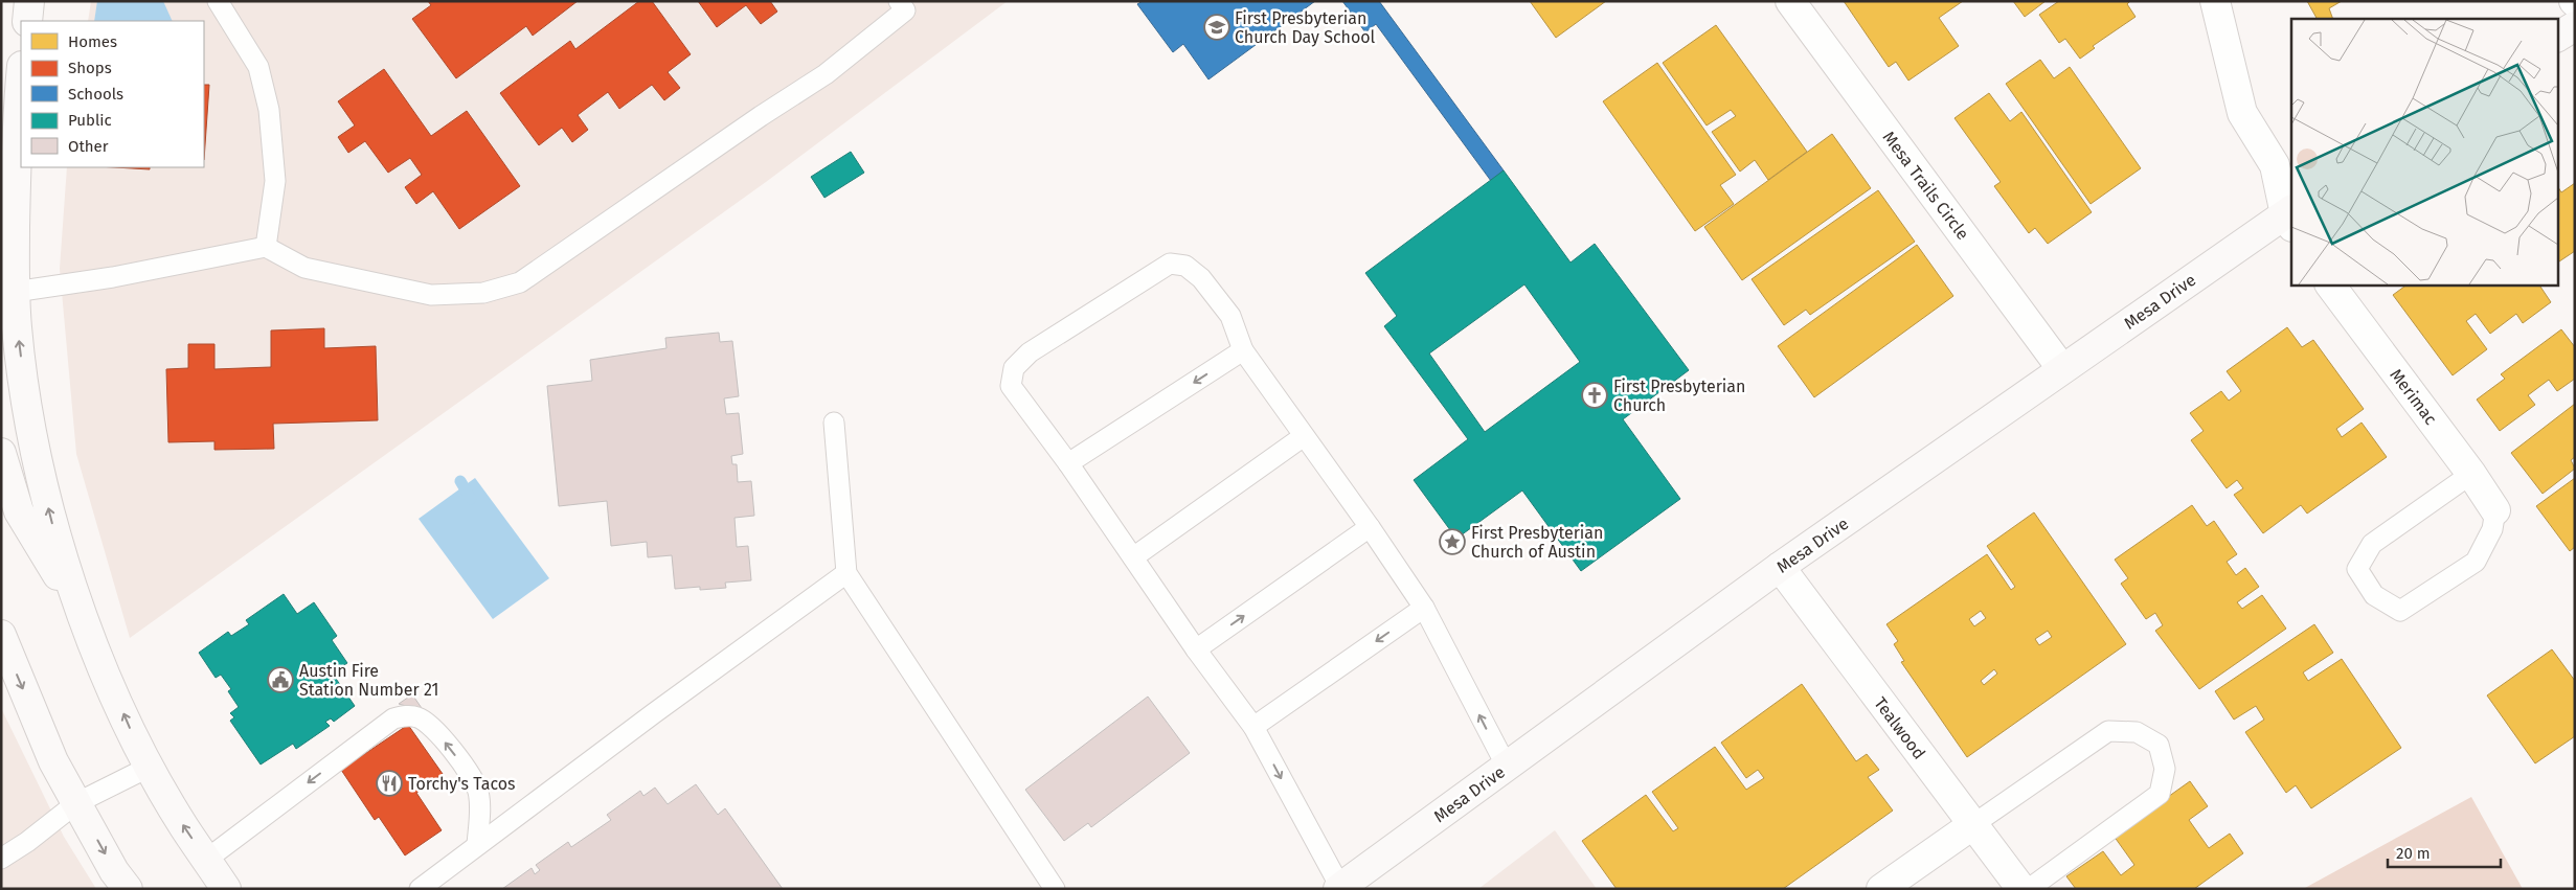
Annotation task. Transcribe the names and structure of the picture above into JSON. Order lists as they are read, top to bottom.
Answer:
{
  "streets": {
    "main road": ["Mesa Drive"],
    "street": ["Mesa Trails Circle", "Merimac", "Tealwood"]
  },
  "crossings": [
    ["Mesa Trails Circle", "Mesa Drive"],
    ["Mesa Drive", "Tealwood"]
  ],
  "places": {
    "school or university": ["First Presbyterian Church Day School"],
    "church": ["First Presbyterian Church"],
    "place": ["First Presbyterian Church of Austin"],
    "public building": ["Austin Fire Station Number 21"],
    "restaurant": ["Torchy's Tacos"]
  },
  "legend": [
    "Homes",
    "Shops",
    "Schools",
    "Public",
    "Other"
  ],
  "scale_bar": "20 m"
}
